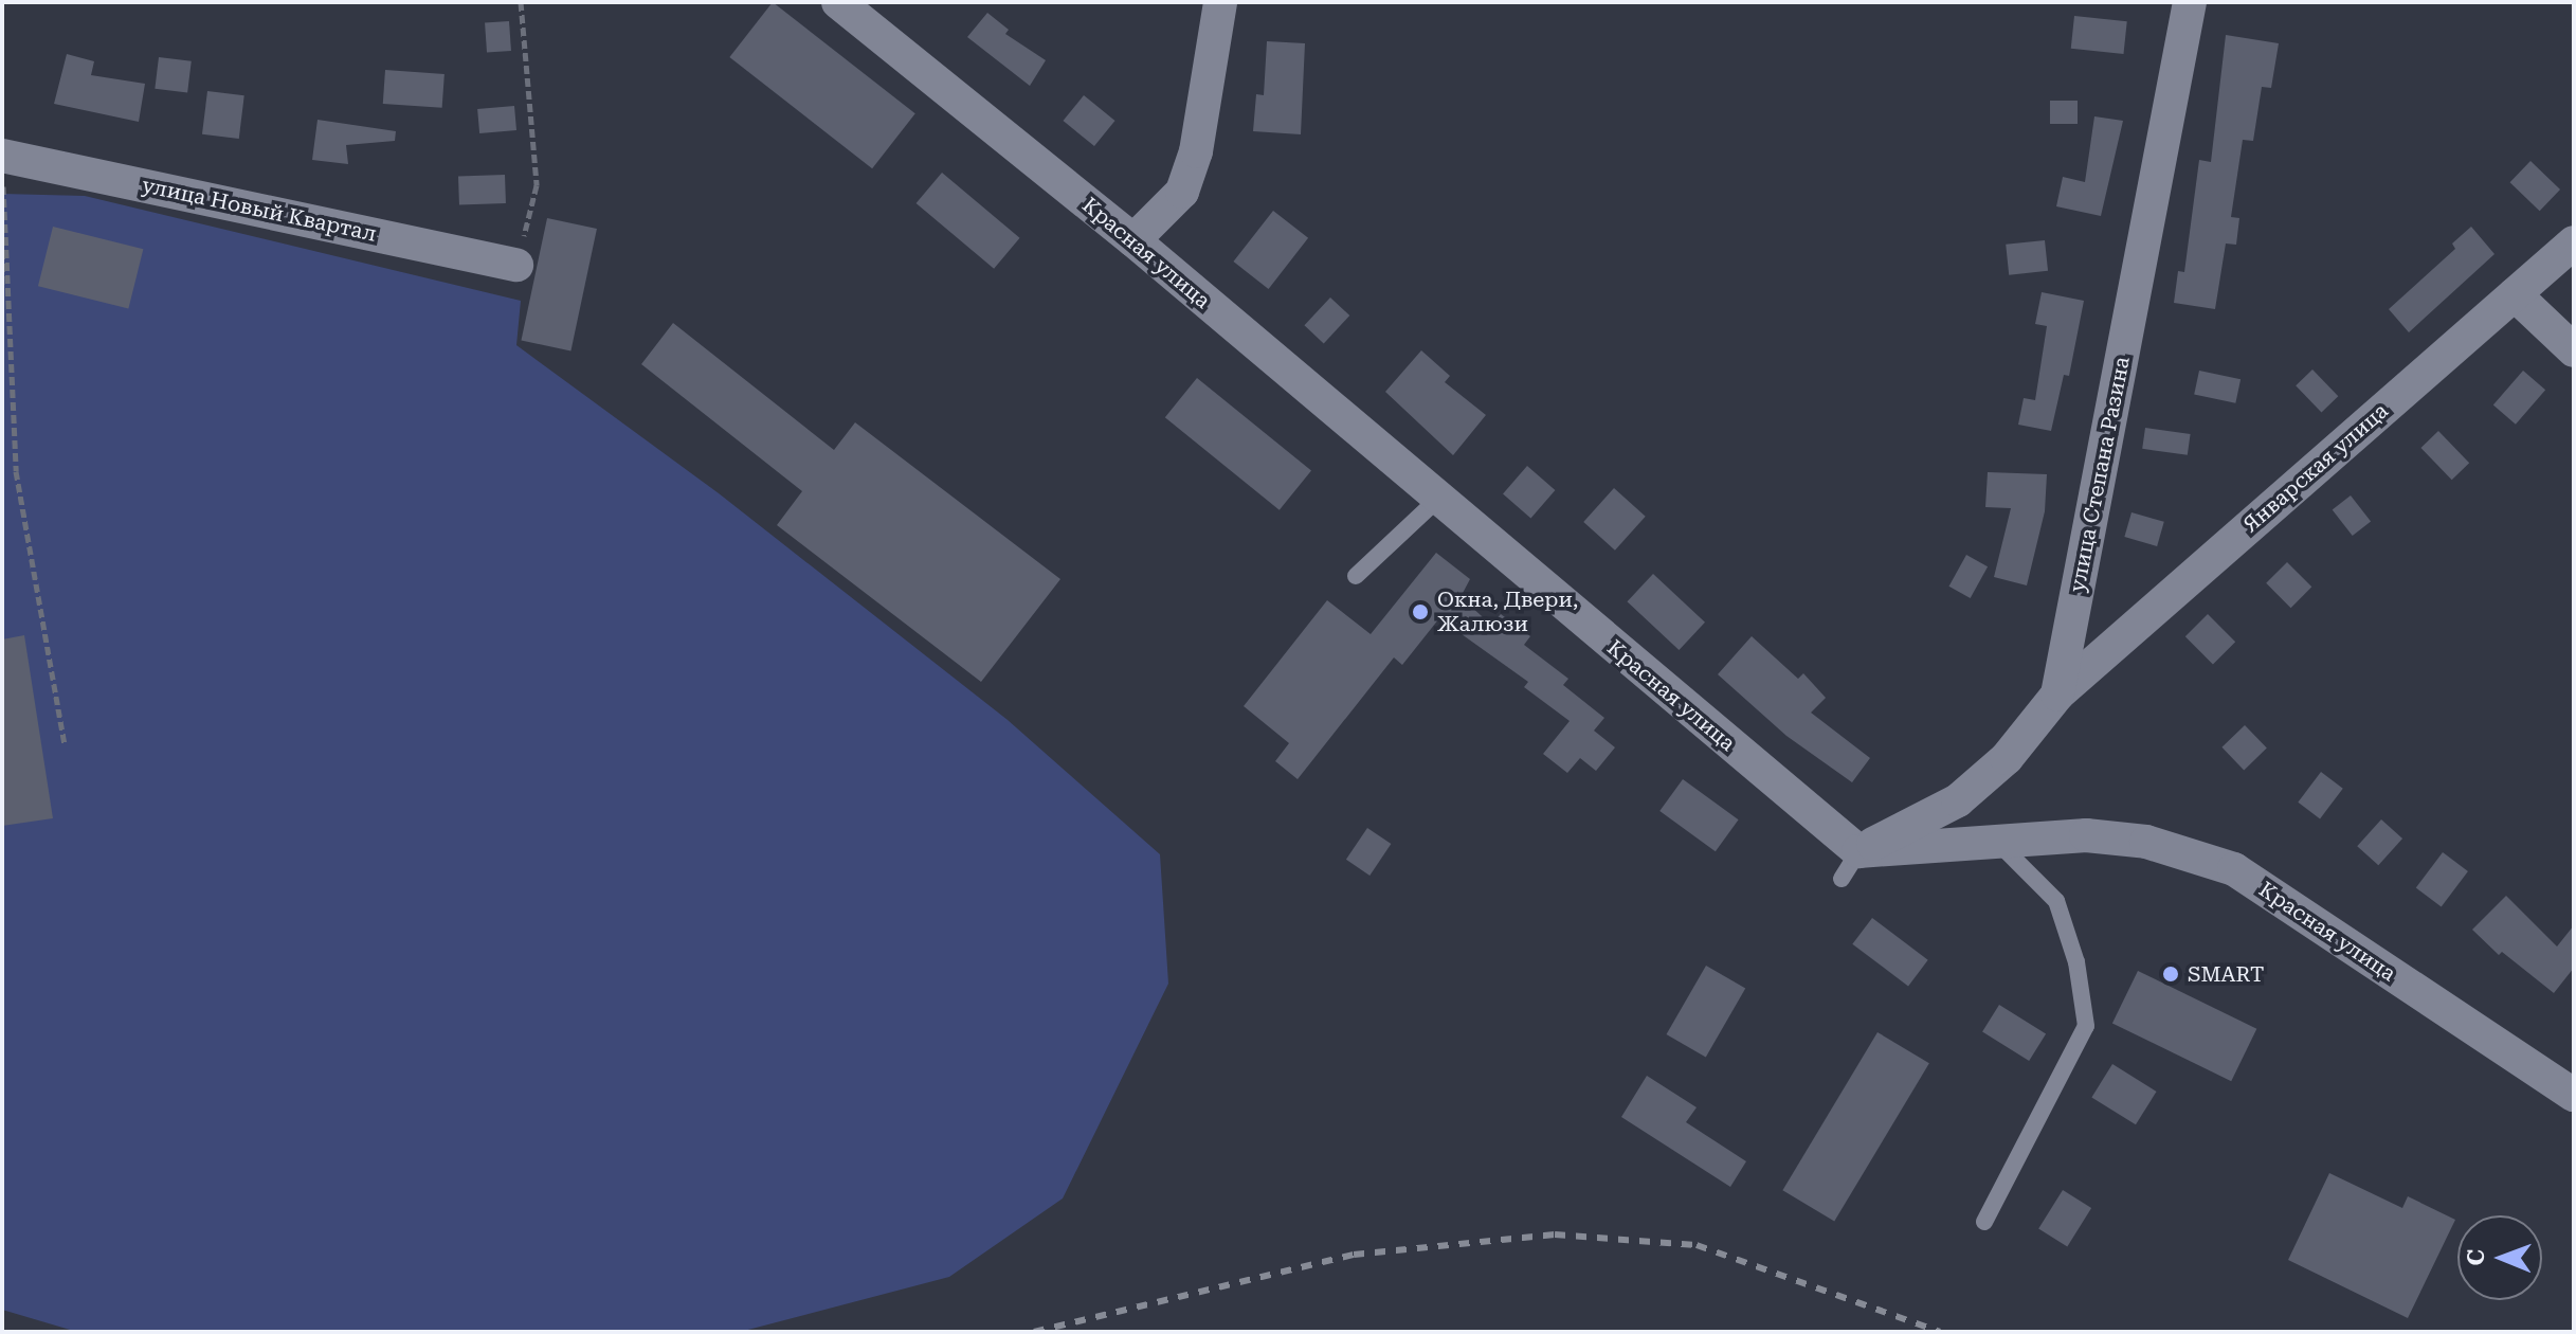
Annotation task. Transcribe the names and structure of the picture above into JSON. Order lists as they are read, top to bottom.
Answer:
{
  "streets": {
    "street": [
      "улица Новый Квартал",
      "Красная улица",
      "Январская улица",
      "улица Степана Разина"
    ]
  },
  "crossings": [
    ["Красная улица", "улица Степана Разина"],
    ["Январская улица", "улица Степана Разина"]
  ],
  "places": ["Окна, Двери, Жалюзи", "SMART"],
  "north": "left"
}
